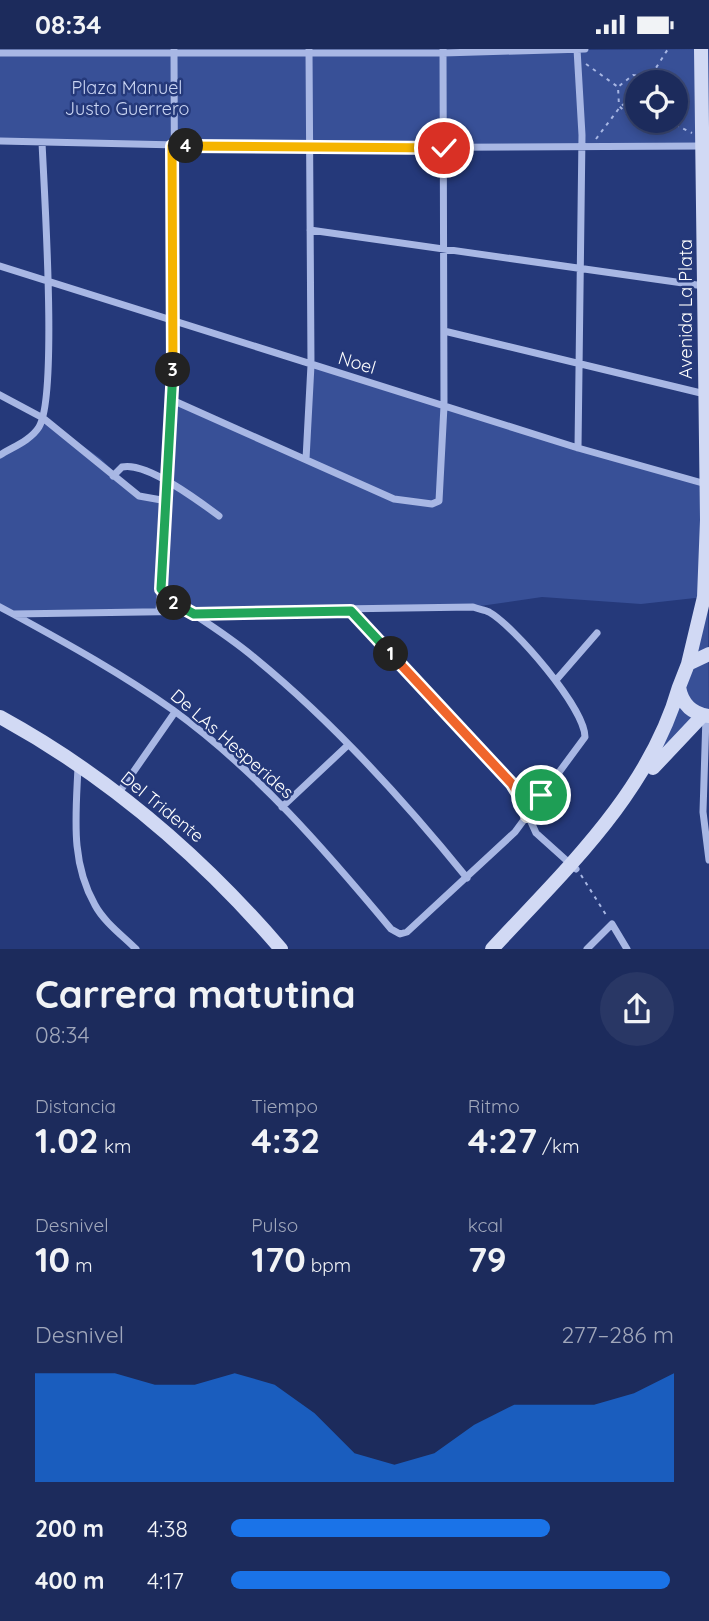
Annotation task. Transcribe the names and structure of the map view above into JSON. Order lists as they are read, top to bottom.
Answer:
{
  "streets": {
    "main road": ["Avenida La Plata", "Del Tridente"],
    "street": ["Noel", "De LAs Hesperides"]
  },
  "crossings": [
    ["Avenida La Plata", "Noel"]
  ],
  "parks": ["Plaza Manuel Justo Guerrero"],
  "page": {
    "status": "08:34",
    "pins": [
      "4",
      "3",
      "2",
      "1"
    ],
    "heading": ["Carrera matutina", "08:34"],
    "stats": [
      ["Distancia", "1.02 km"],
      ["Tiempo", "4:32"],
      ["Ritmo", "4:27 /km"],
      ["Desnivel", "10 m"],
      ["Pulso", "170 bpm"],
      ["kcal", "79"]
    ],
    "chart": ["Desnivel", "277–286 m"],
    "list": [
      {
        "name": "200 m",
        "note": "4:38"
      },
      {
        "name": "400 m",
        "note": "4:17"
      }
    ]
  }
}
